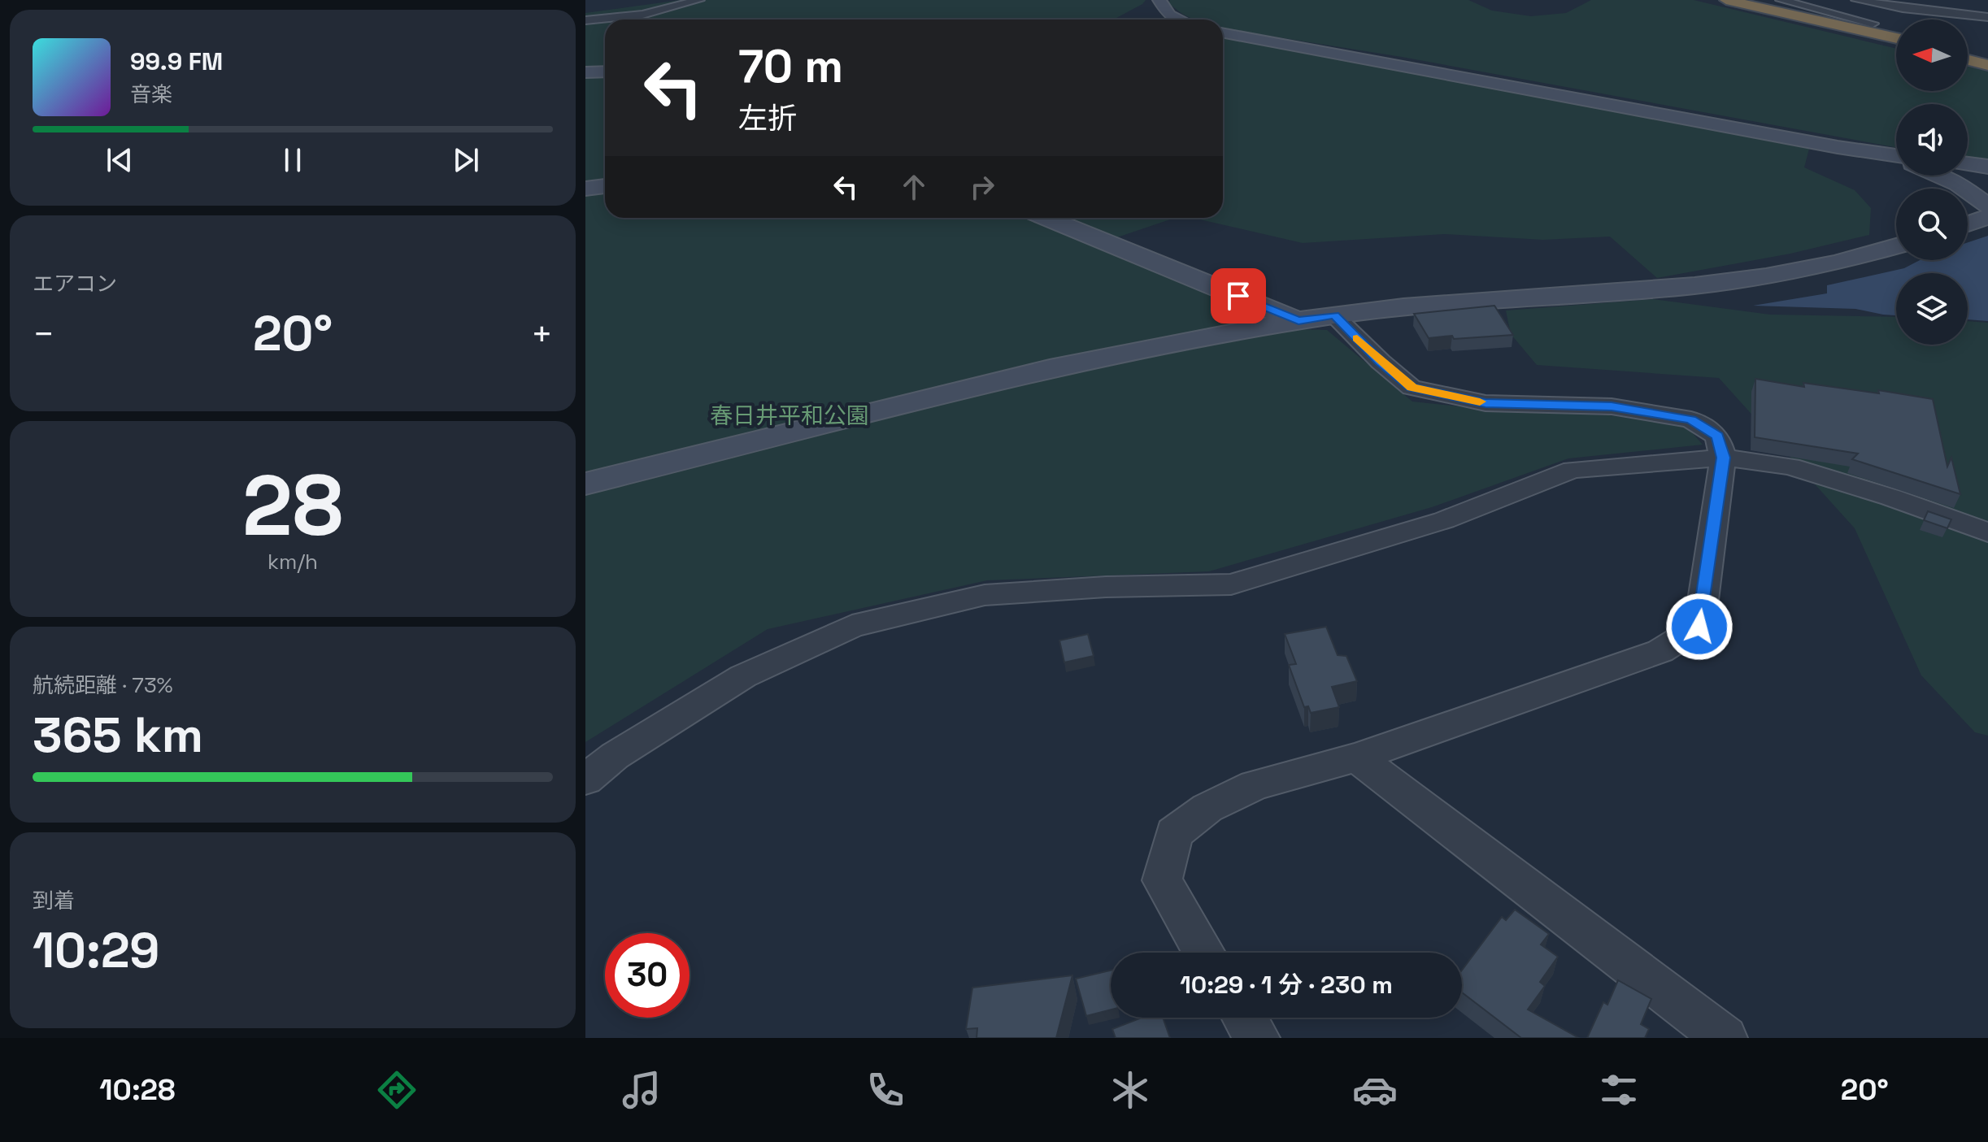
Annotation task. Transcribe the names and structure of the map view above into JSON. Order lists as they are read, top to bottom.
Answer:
{
  "parks": ["春日井平和公園"],
  "north": "left",
  "page": {
    "turn": ["70 m", "左折"],
    "song": ["99.9 FM", "音楽"],
    "tile": [
      "エアコン",
      ["28", "km/h"],
      ["航続距離 · 73%", "365 km"],
      ["到着", "10:29"]
    ],
    "heat": ["−", "20°", "+"],
    "limit": "30",
    "trip": "10:29 · 1 分 · 230 m",
    "tabs": ["10:28", "20°"]
  }
}
